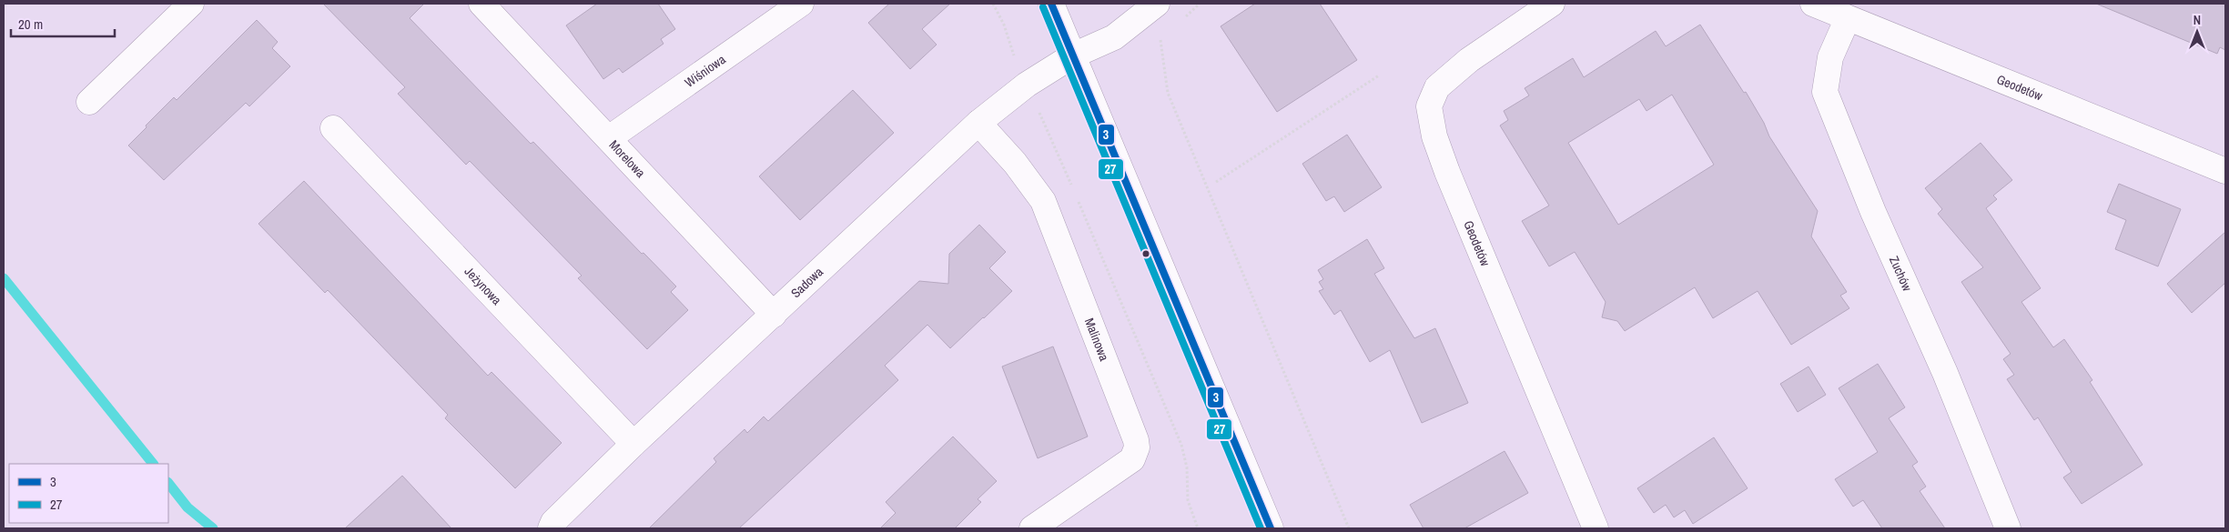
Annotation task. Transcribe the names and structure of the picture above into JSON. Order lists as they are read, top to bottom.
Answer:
{
  "streets": {
    "street": [
      "Wiśniowa",
      "Geodetów",
      "Morelowa",
      "Zuchów",
      "Sadowa",
      "Jeżynowa",
      "Malinowa"
    ]
  },
  "crossings": [
    ["Wiśniowa", "Morelowa"],
    ["Geodetów", "Zuchów"],
    ["Morelowa", "Sadowa"],
    ["Sadowa", "Jeżynowa"],
    ["Sadowa", "Malinowa"]
  ],
  "lines": ["transit line 3", "transit line 27"],
  "legend": ["3", "27"],
  "scale_bar": "20 m",
  "north": "top"
}
